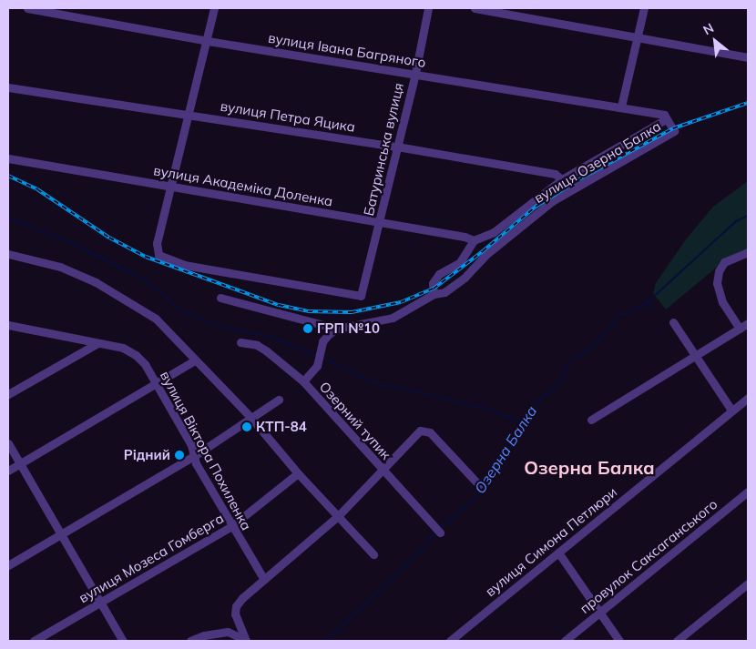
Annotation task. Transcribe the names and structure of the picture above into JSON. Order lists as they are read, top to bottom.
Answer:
{
  "streets": {
    "street": [
      "вулиця Івана Багряного",
      "вулиця Петра Яцика",
      "Батуринська вулиця",
      "вулиця Озерна Балка",
      "вулиця Академіка Доленка",
      "Озерний тупик",
      "вулиця Віктора Похиленка",
      "вулиця Симона Петлюри",
      "провулок Саксаганського",
      "вулиця Мозеса Гомберга"
    ]
  },
  "crossings": [
    ["вулиця Івана Багряного", "Батуринська вулиця"],
    ["вулиця Івана Багряного", "вулиця Озерна Балка"],
    ["вулиця Петра Яцика", "Батуринська вулиця"],
    ["Батуринська вулиця", "вулиця Академіка Доленка"],
    ["вулиця Віктора Похиленка", "вулиця Мозеса Гомберга"]
  ],
  "districts": ["Озерна Балка"],
  "water": ["Озерна Балка"],
  "places": ["ГРП №10", "КТП-84", "Рідний"],
  "north": "top left"
}
